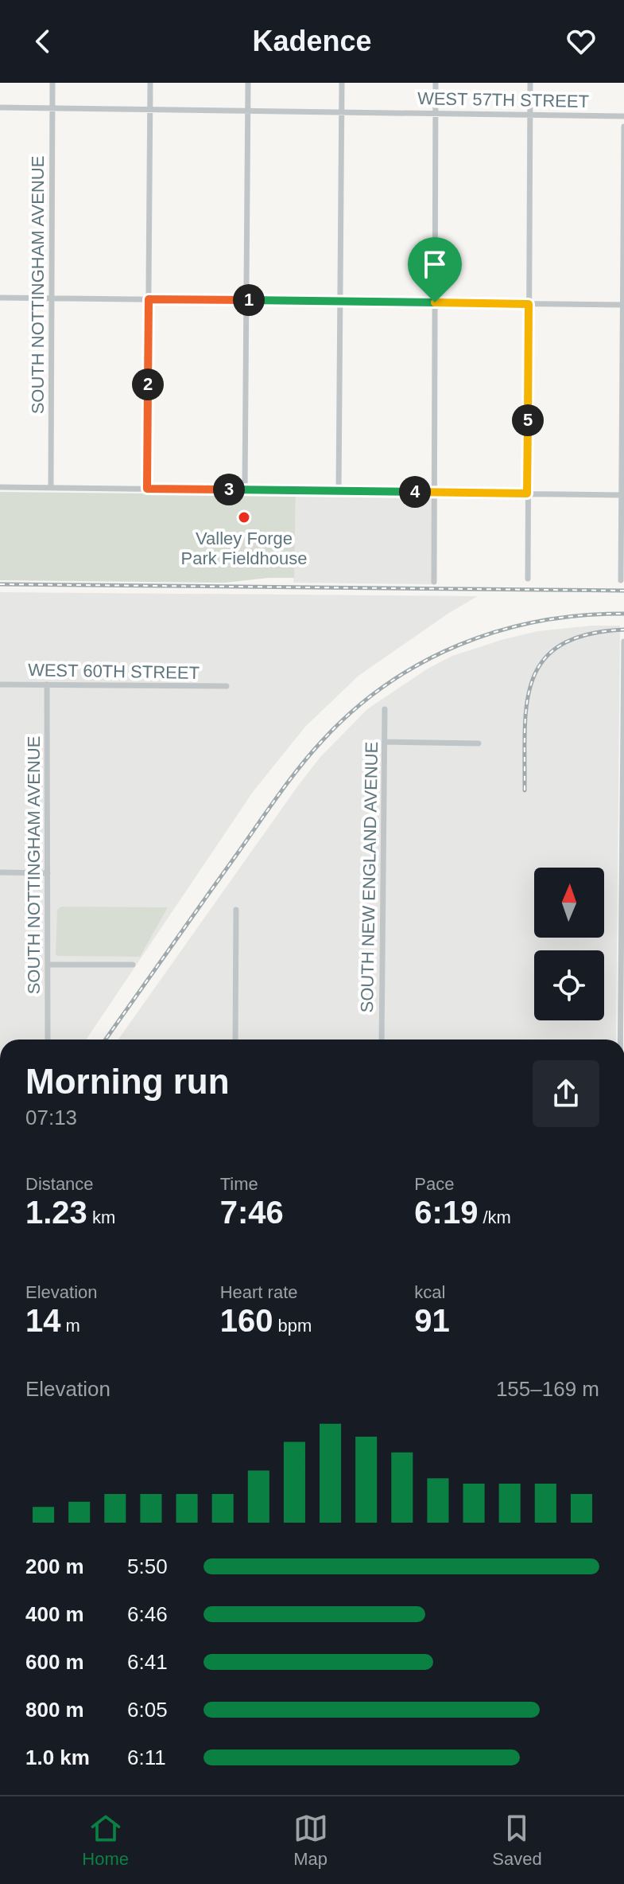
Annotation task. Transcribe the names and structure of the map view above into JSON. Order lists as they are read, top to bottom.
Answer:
{
  "streets": {
    "street": [
      "WEST 57TH STREET",
      "SOUTH NOTTINGHAM AVENUE",
      "WEST 60TH STREET",
      "SOUTH NEW ENGLAND AVENUE"
    ]
  },
  "crossings": [
    ["WEST 57TH STREET", "SOUTH NOTTINGHAM AVENUE"],
    ["SOUTH NOTTINGHAM AVENUE", "WEST 60TH STREET"]
  ],
  "places": ["Valley Forge Park Fieldhouse"],
  "north": "top",
  "page": {
    "header": "Kadence",
    "pins": [
      "1",
      "2",
      "5",
      "3",
      "4"
    ],
    "heading": ["Morning run", "07:13"],
    "stats": [
      ["Distance", "1.23 km"],
      ["Time", "7:46"],
      ["Pace", "6:19 /km"],
      ["Elevation", "14 m"],
      ["Heart rate", "160 bpm"],
      ["kcal", "91"]
    ],
    "chart": ["Elevation", "155–169 m"],
    "list": [
      {
        "name": "200 m",
        "note": "5:50"
      },
      {
        "name": "400 m",
        "note": "6:46"
      },
      {
        "name": "600 m",
        "note": "6:41"
      },
      {
        "name": "800 m",
        "note": "6:05"
      },
      {
        "name": "1.0 km",
        "note": "6:11"
      }
    ],
    "tabs": ["Home", "Map", "Saved"]
  }
}
